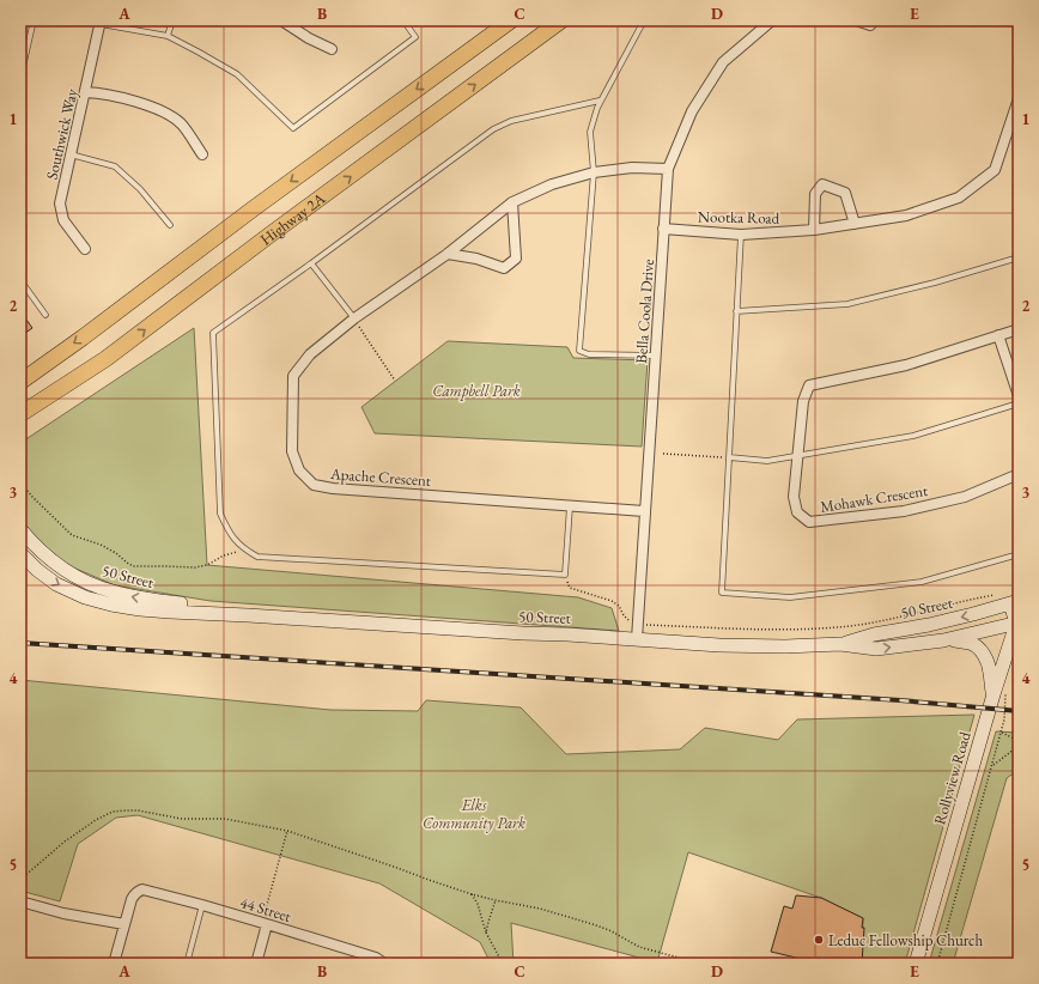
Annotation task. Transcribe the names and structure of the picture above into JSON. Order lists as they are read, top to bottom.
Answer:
{
  "streets": {
    "main road": ["Highway 2A", "50 Street", "Rollyview Road"],
    "street": [
      "Southwick Way",
      "Nootka Road",
      "Bella Coola Drive",
      "Apache Crescent",
      "Mohawk Crescent",
      "44 Street"
    ]
  },
  "crossings": [
    ["Nootka Road", "Bella Coola Drive"],
    ["Bella Coola Drive", "Apache Crescent"],
    ["Bella Coola Drive", "50 Street"],
    ["50 Street", "Rollyview Road"]
  ],
  "parks": ["Campbell Park", "Elks Community Park"],
  "places": ["Leduc Fellowship Church"],
  "grid": {
    "columns": [
      "A",
      "B",
      "C",
      "D",
      "E"
    ],
    "rows": [
      "1",
      "2",
      "3",
      "4",
      "5"
    ]
  }
}
